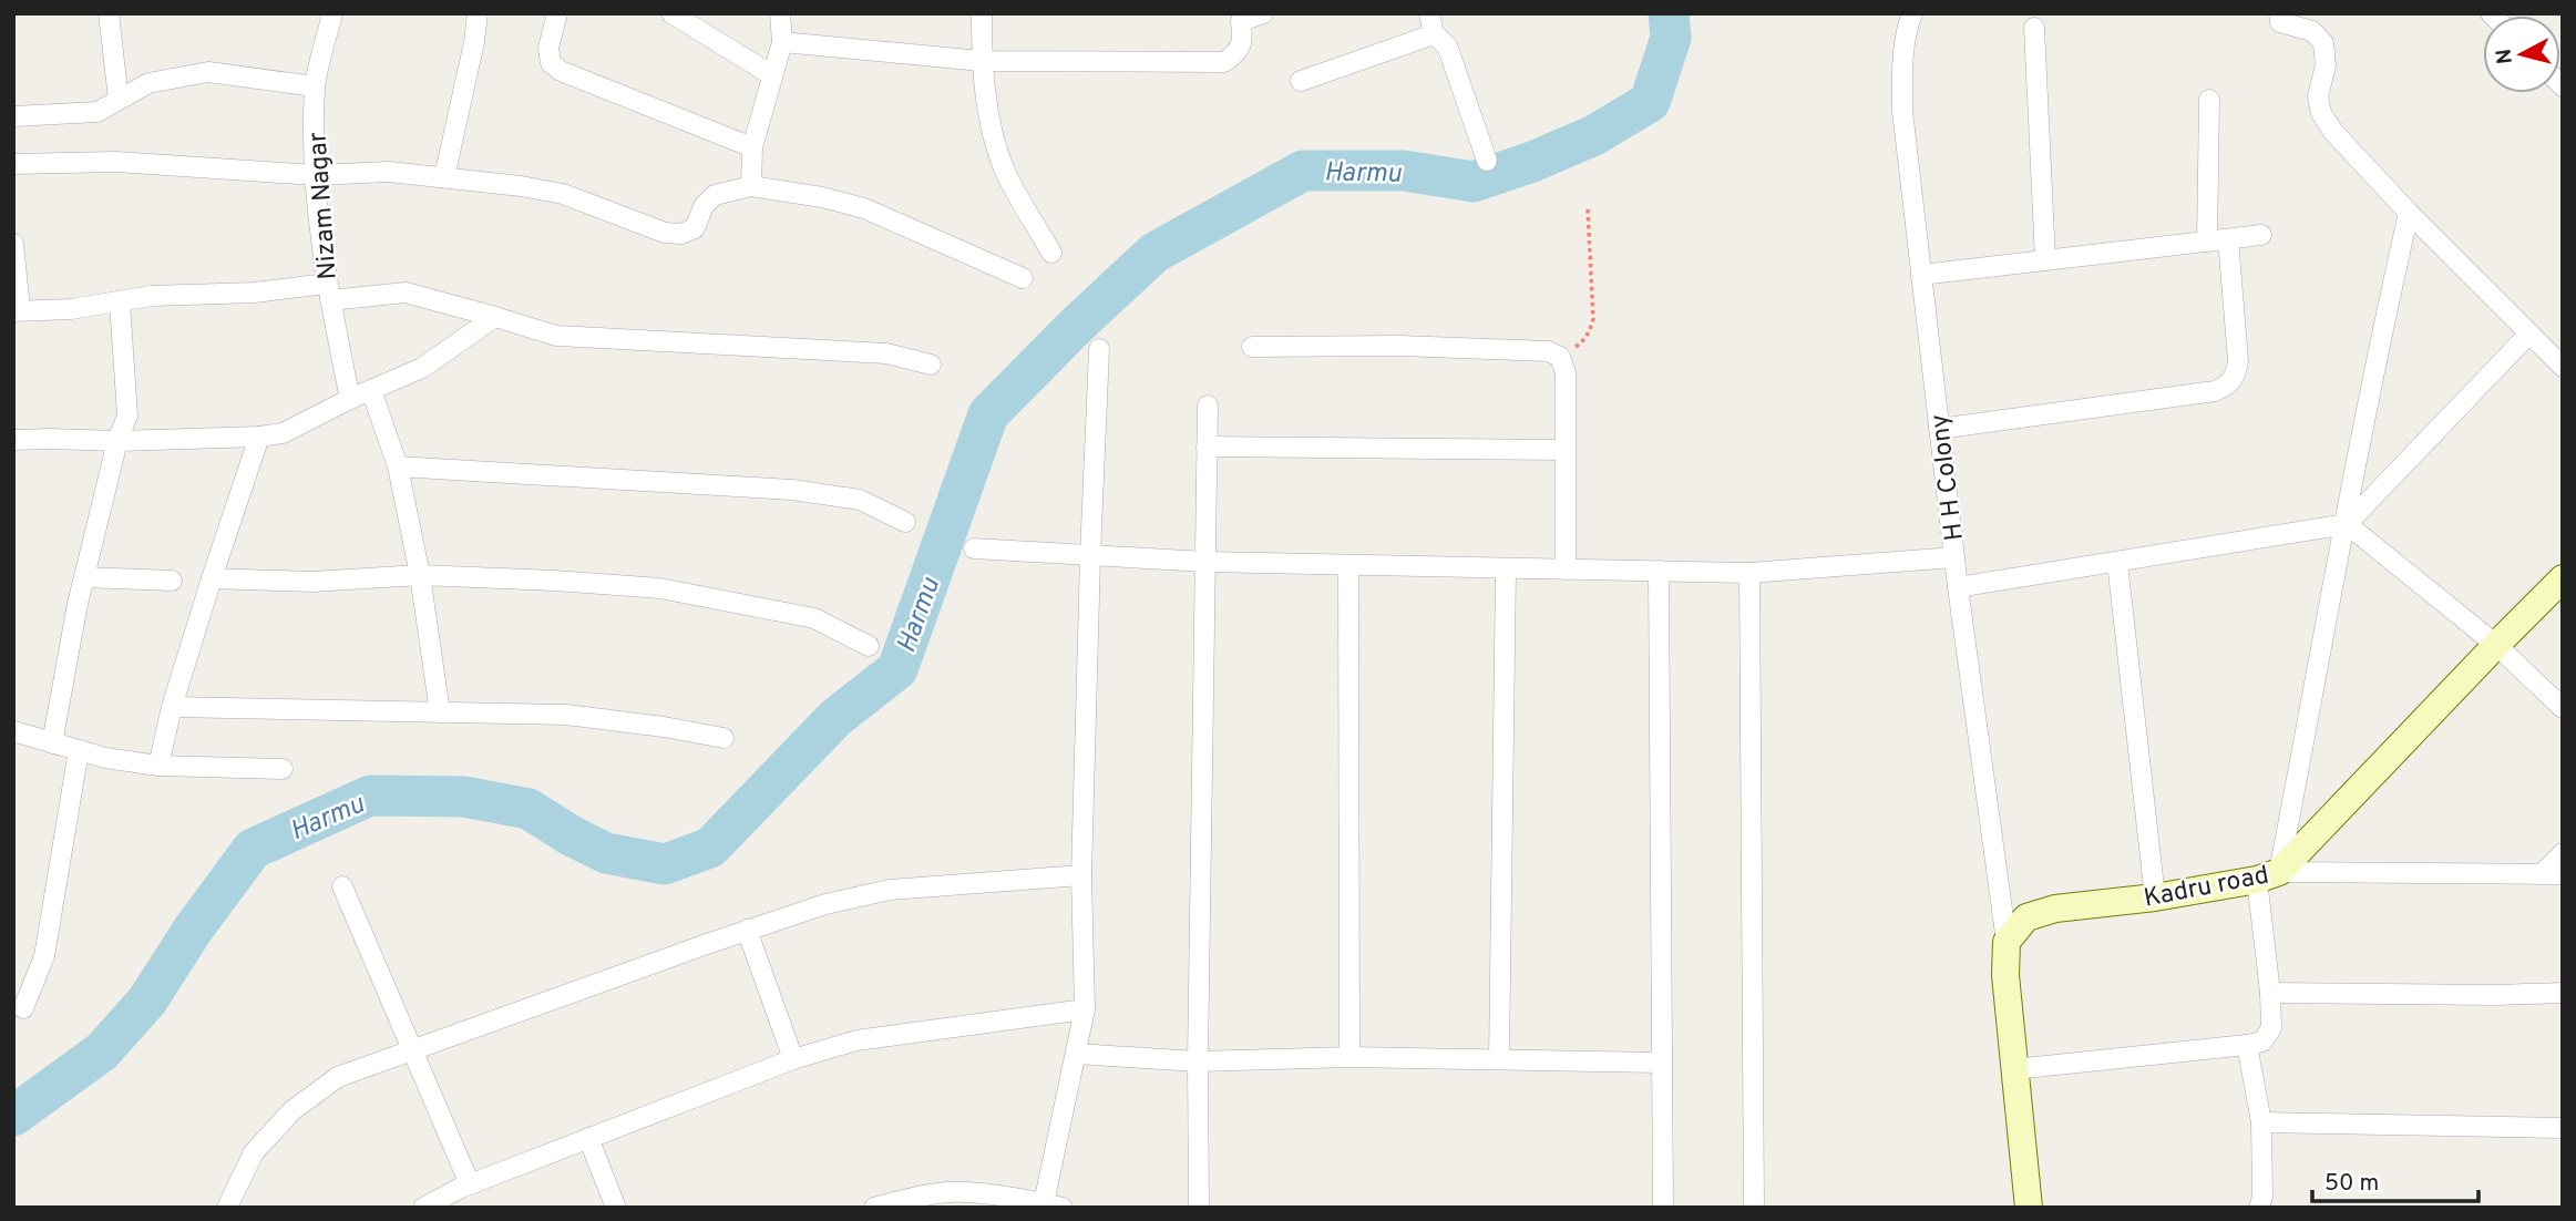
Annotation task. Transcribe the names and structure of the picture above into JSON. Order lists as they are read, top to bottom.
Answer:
{
  "streets": {
    "main road": ["Kadru road"],
    "street": ["Nizam Nagar", "H H Colony"]
  },
  "crossings": [
    ["H H Colony", "Kadru road"]
  ],
  "water": ["Harmu"],
  "scale_bar": "50 m",
  "north": "left"
}
